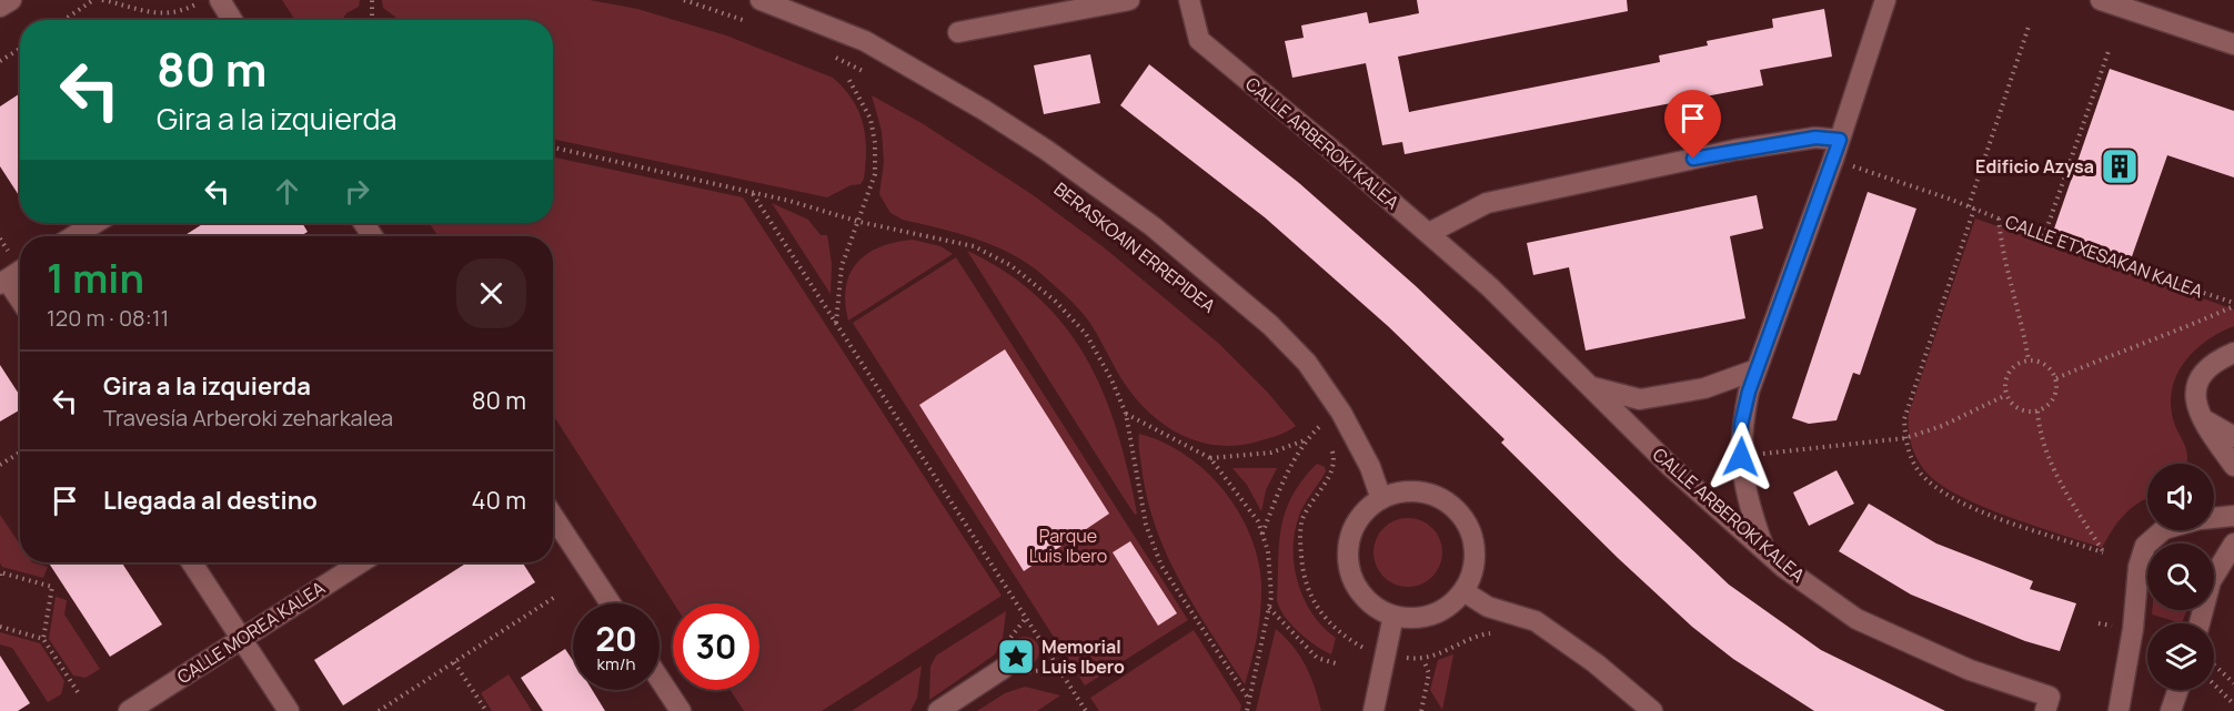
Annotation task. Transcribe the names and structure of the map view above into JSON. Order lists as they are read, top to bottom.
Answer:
{
  "streets": {
    "street": ["CALLE ARBEROKI KALEA", "BERASKOAIN ERREPIDEA", "CALLE MOREA KALEA"],
    "path": ["CALLE ETXESAKAN KALEA"]
  },
  "parks": ["Parque Luis Ibero"],
  "places": {
    "building": ["Edificio Azysa"],
    "place": ["Memorial Luis Ibero"]
  },
  "page": {
    "turn": ["80 m", "Gira a la izquierda"],
    "heading": ["1 min", "120 m · 08:11"],
    "list": [
      {
        "name": "Gira a la izquierda",
        "note": "Travesía Arberoki zeharkalea",
        "value": "80 m"
      },
      {
        "name": "Llegada al destino",
        "value": "40 m"
      }
    ],
    "speed": "20 km/h",
    "limit": "30"
  }
}
